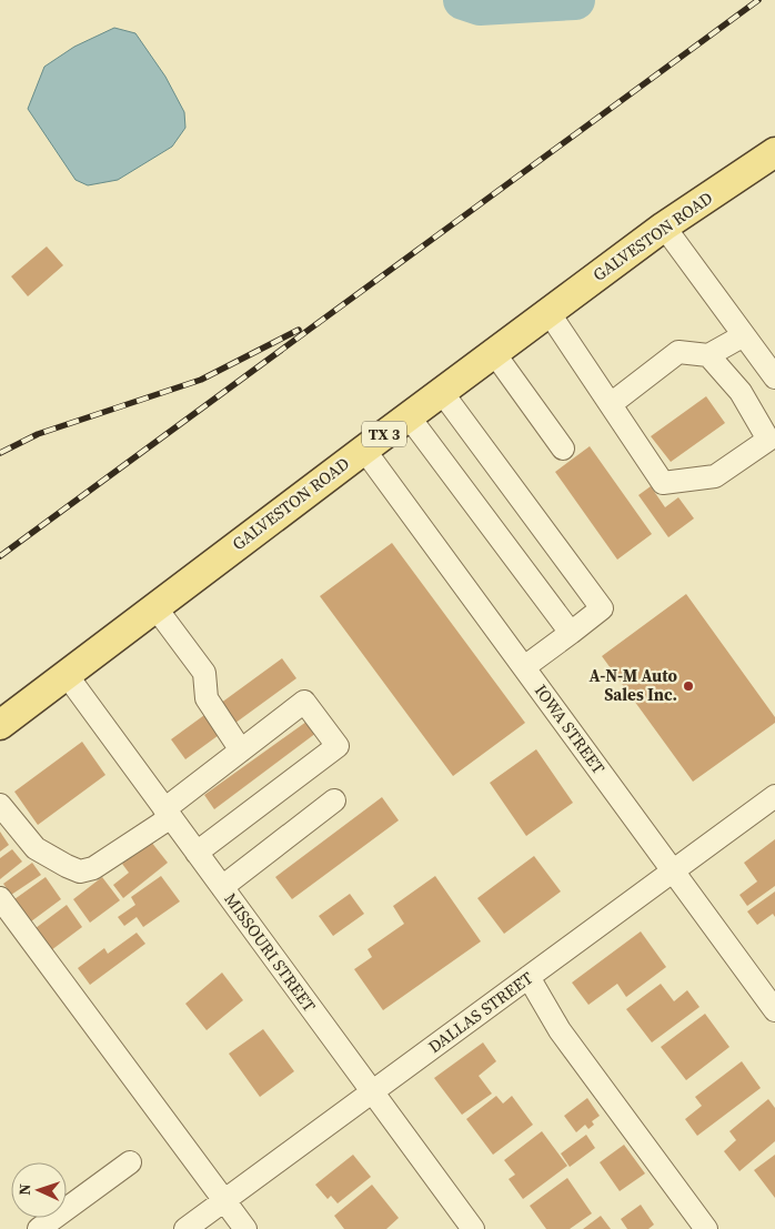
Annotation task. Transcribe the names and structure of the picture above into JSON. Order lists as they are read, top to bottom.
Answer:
{
  "streets": {
    "main road": ["GALVESTON ROAD", "TX 3"],
    "street": ["IOWA STREET", "MISSOURI STREET", "DALLAS STREET"]
  },
  "crossings": [
    ["GALVESTON ROAD", "IOWA STREET"],
    ["GALVESTON ROAD", "MISSOURI STREET"],
    ["IOWA STREET", "DALLAS STREET"],
    ["MISSOURI STREET", "DALLAS STREET"]
  ],
  "places": ["A-N-M Auto Sales Inc."],
  "north": "left"
}
